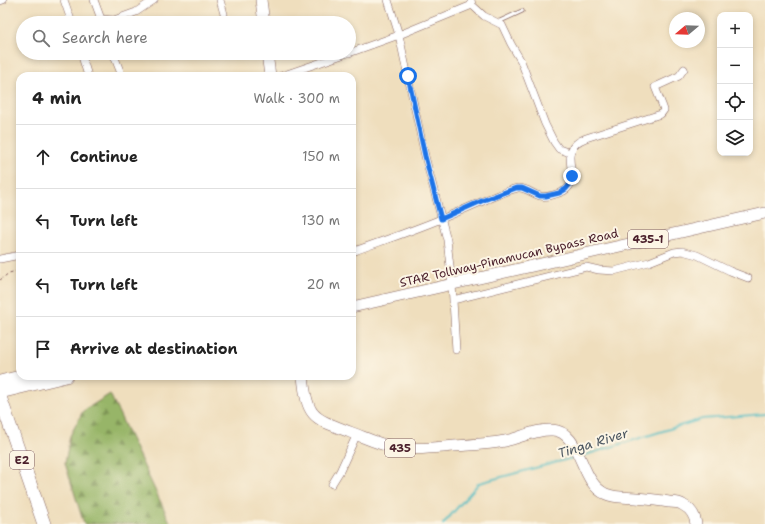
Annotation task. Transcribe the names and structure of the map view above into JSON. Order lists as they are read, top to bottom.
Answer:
{
  "streets": {
    "highway": ["E2"],
    "main road": ["435-1", "STAR Tollway-Pinamucan Bypass Road", "435"]
  },
  "water": ["Tinga River"],
  "north": "left",
  "page": {
    "map_buttons": ["+", "−"],
    "search": "Search here",
    "heading": ["4 min", "Walk · 300 m"],
    "list": [
      ["Continue", "150 m"],
      ["Turn left", "130 m"],
      ["Turn left", "20 m"],
      "Arrive at destination"
    ]
  }
}
